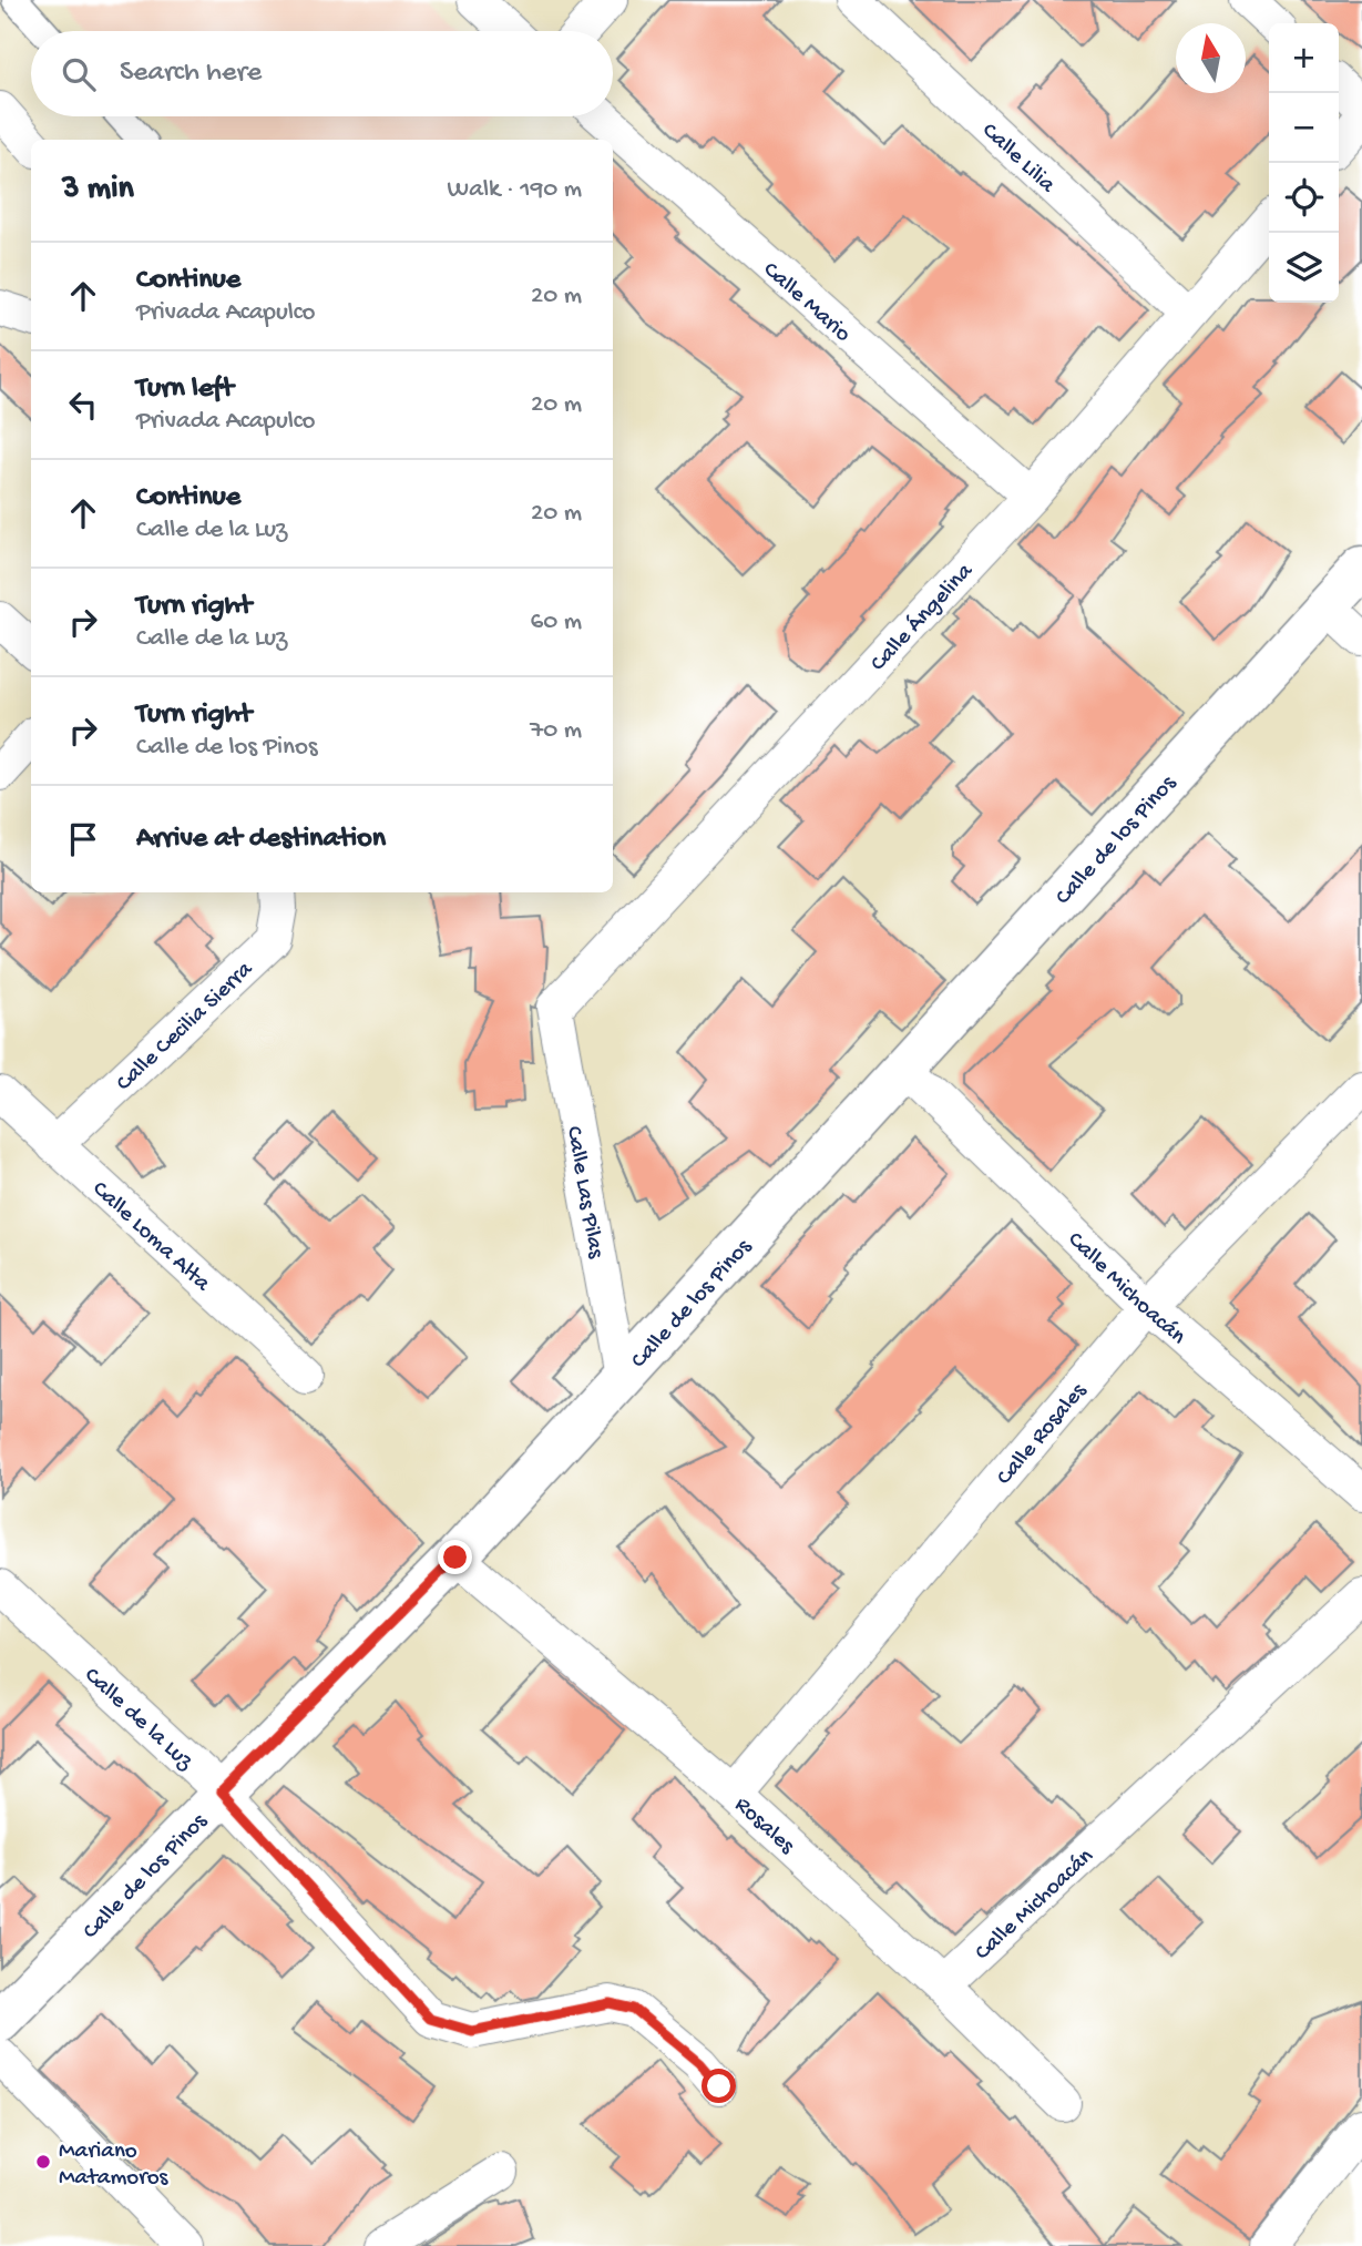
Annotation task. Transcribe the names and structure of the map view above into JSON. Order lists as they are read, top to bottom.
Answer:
{
  "streets": {
    "street": [
      "Calle Lilia",
      "Calle Mario",
      "Calle Ángelina",
      "Calle de los Pinos",
      "Calle Cecilia Sierra",
      "Calle Las Pilas",
      "Calle Loma Alta",
      "Calle Michoacán",
      "Calle Rosales",
      "Calle de la Luz",
      "Rosales"
    ]
  },
  "crossings": [
    ["Calle Lilia", "Calle Ángelina"],
    ["Calle Mario", "Calle Ángelina"],
    ["Calle Ángelina", "Calle Las Pilas"],
    ["Calle de los Pinos", "Calle Las Pilas"],
    ["Calle de los Pinos", "Calle Michoacán"],
    ["Calle de los Pinos", "Calle de la Luz"],
    ["Calle de los Pinos", "Rosales"],
    ["Calle Cecilia Sierra", "Calle Loma Alta"],
    ["Calle Michoacán", "Calle Rosales"],
    ["Calle Michoacán", "Rosales"],
    ["Calle Rosales", "Rosales"]
  ],
  "places": ["Mariano Matamoros"],
  "north": "top",
  "page": {
    "map_buttons": ["+", "−"],
    "search": "Search here",
    "heading": ["3 min", "Walk · 190 m"],
    "list": [
      ["Continue", "Privada Acapulco", "20 m"],
      ["Turn left", "Privada Acapulco", "20 m"],
      ["Continue", "Calle de la Luz", "20 m"],
      ["Turn right", "Calle de la Luz", "60 m"],
      ["Turn right", "Calle de los Pinos", "70 m"],
      "Arrive at destination"
    ]
  }
}
